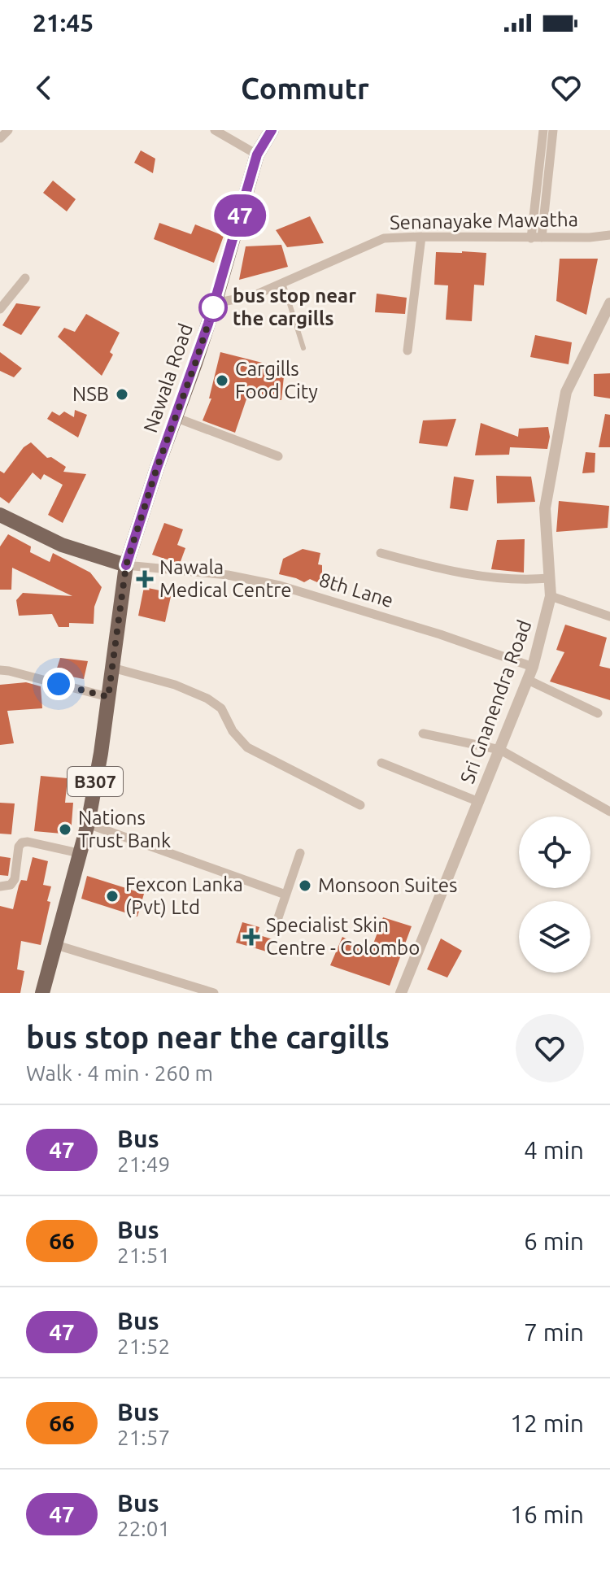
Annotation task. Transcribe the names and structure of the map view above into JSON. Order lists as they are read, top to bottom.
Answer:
{
  "streets": {
    "main road": ["Nawala Road", "B307"],
    "street": ["Senanayake Mawatha", "8th Lane", "Sri Gnanendra Road"]
  },
  "crossings": [
    ["Senanayake Mawatha", "Nawala Road"],
    ["Nawala Road", "8th Lane"],
    ["Nawala Road", "B307"],
    ["8th Lane", "Sri Gnanendra Road"],
    ["8th Lane", "B307"]
  ],
  "places": {
    "other": [
      "bus stop near the cargills",
      "Cargills Food City",
      "NSB",
      "Nations Trust Bank",
      "Monsoon Suites",
      "Fexcon Lanka (Pvt) Ltd"
    ],
    "health": ["Nawala Medical Centre", "Specialist Skin Centre - Colombo"]
  },
  "lines": ["bus line 47"],
  "page": {
    "status": "21:45",
    "header": "Commutr",
    "on_map": "47",
    "heading": ["bus stop near the cargills", "Walk · 4 min · 260 m"],
    "list": [
      {
        "mark": "47",
        "name": "Bus",
        "note": "21:49",
        "value": "4 min"
      },
      {
        "mark": "66",
        "name": "Bus",
        "note": "21:51",
        "value": "6 min"
      },
      {
        "mark": "47",
        "name": "Bus",
        "note": "21:52",
        "value": "7 min"
      },
      {
        "mark": "66",
        "name": "Bus",
        "note": "21:57",
        "value": "12 min"
      },
      {
        "mark": "47",
        "name": "Bus",
        "note": "22:01",
        "value": "16 min"
      }
    ]
  }
}
